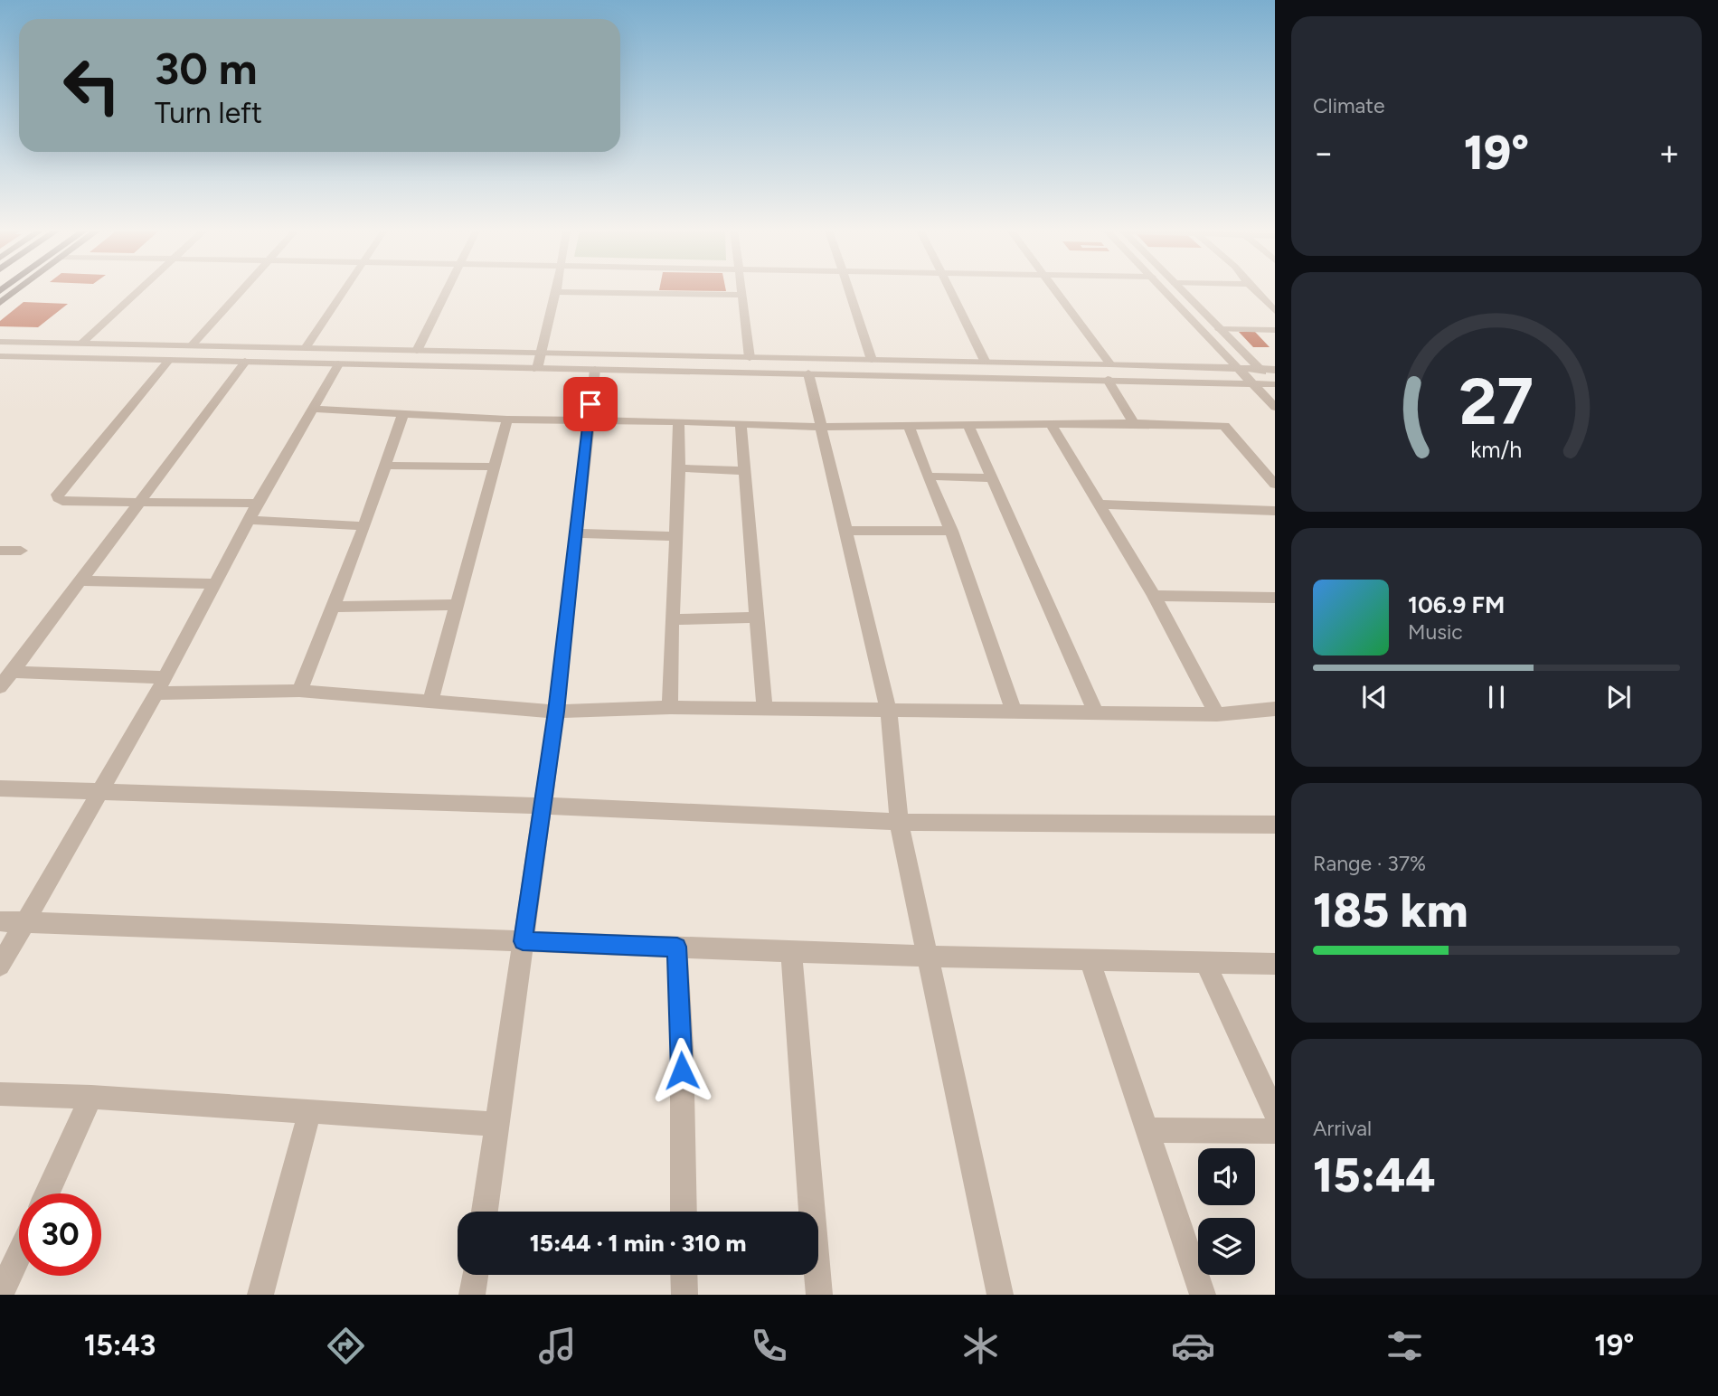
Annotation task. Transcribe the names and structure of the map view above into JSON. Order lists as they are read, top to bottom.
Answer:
{
  "page": {
    "tile": [
      "Climate",
      ["Range · 37%", "185 km"],
      ["Arrival", "15:44"]
    ],
    "turn": ["30 m", "Turn left"],
    "heat": ["−", "19°", "+"],
    "song": ["106.9 FM", "Music"],
    "limit": "30",
    "trip": "15:44 · 1 min · 310 m",
    "tabs": ["15:43", "19°"],
    "gauge": ["27", "km/h"]
  }
}
